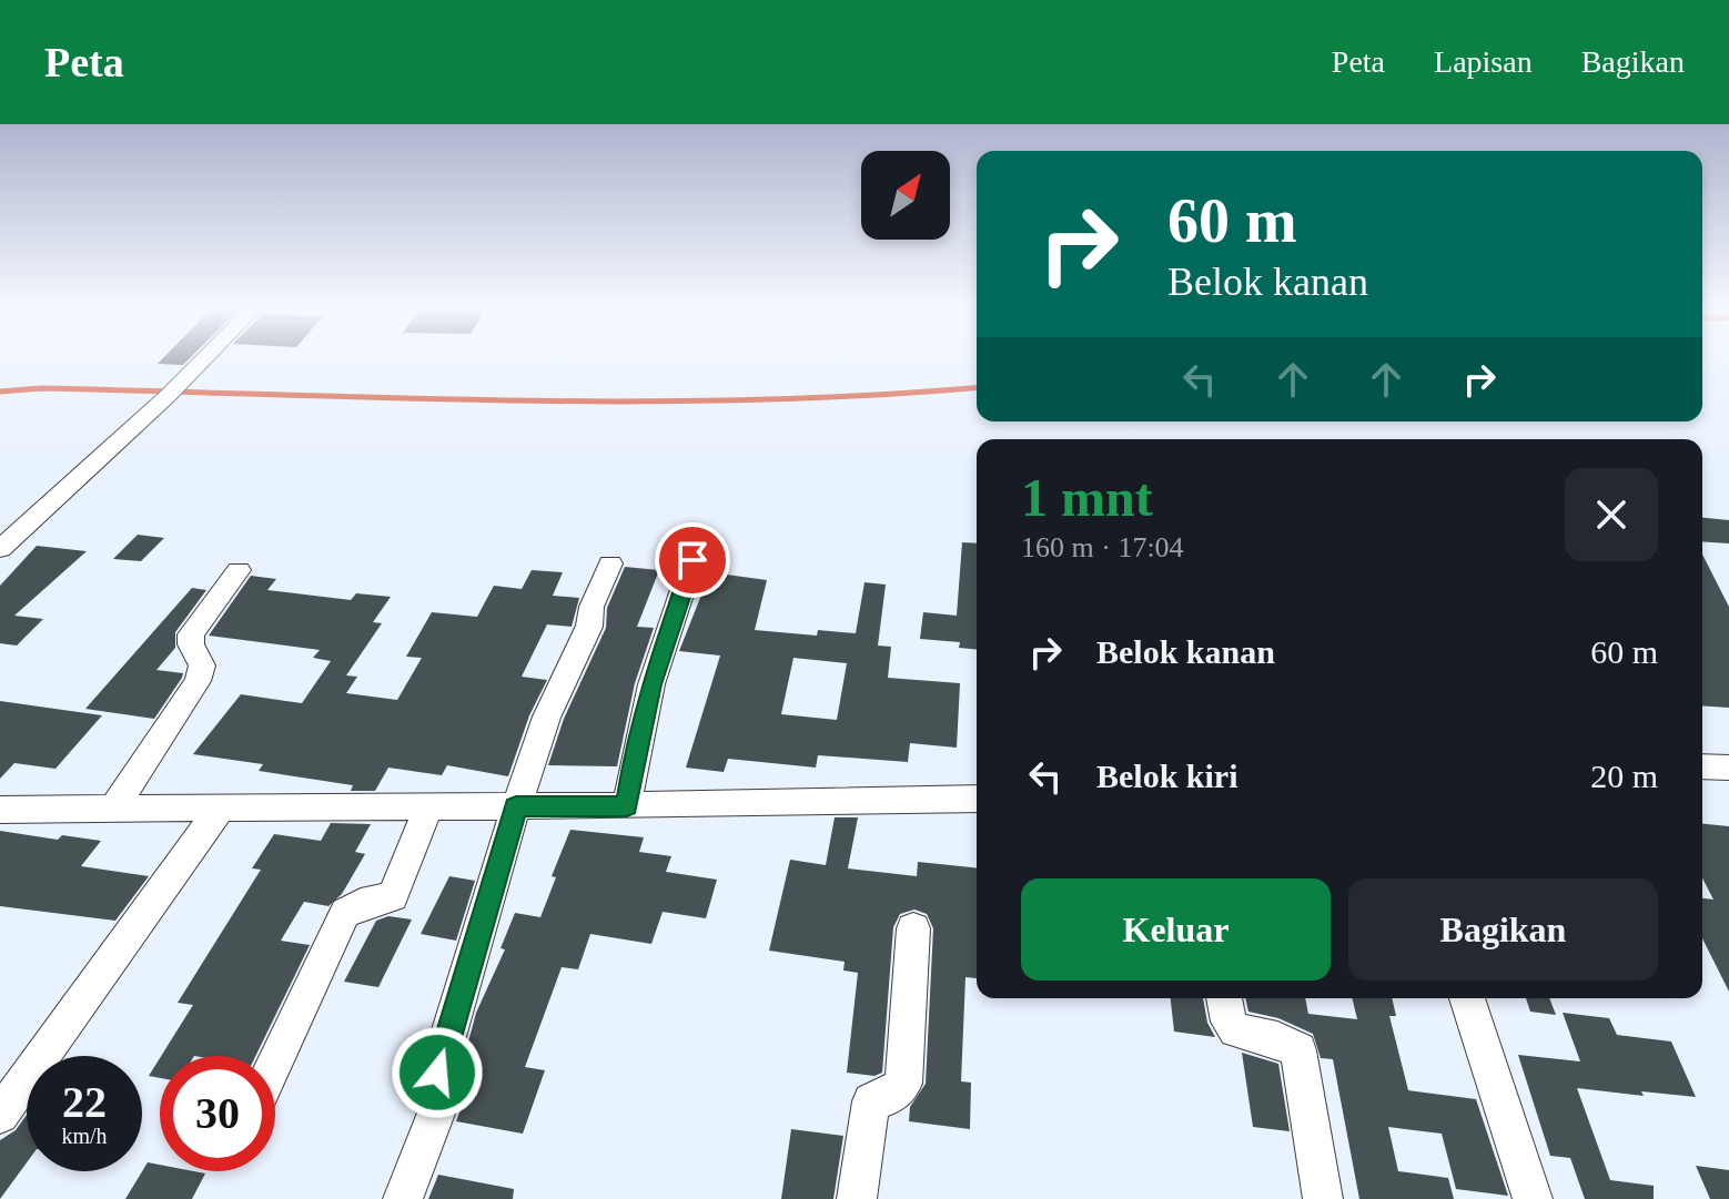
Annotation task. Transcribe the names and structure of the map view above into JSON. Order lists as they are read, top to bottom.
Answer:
{
  "north": "top right",
  "page": {
    "header": "Peta",
    "nav": ["Peta", "Lapisan", "Bagikan"],
    "turn": ["60 m", "Belok kanan"],
    "heading": ["1 mnt", "160 m · 17:04"],
    "list": [
      {
        "name": "Belok kanan",
        "value": "60 m"
      },
      {
        "name": "Belok kiri",
        "value": "20 m"
      }
    ],
    "buttons": ["Keluar", "Bagikan"],
    "speed": "22 km/h",
    "limit": "30"
  }
}
